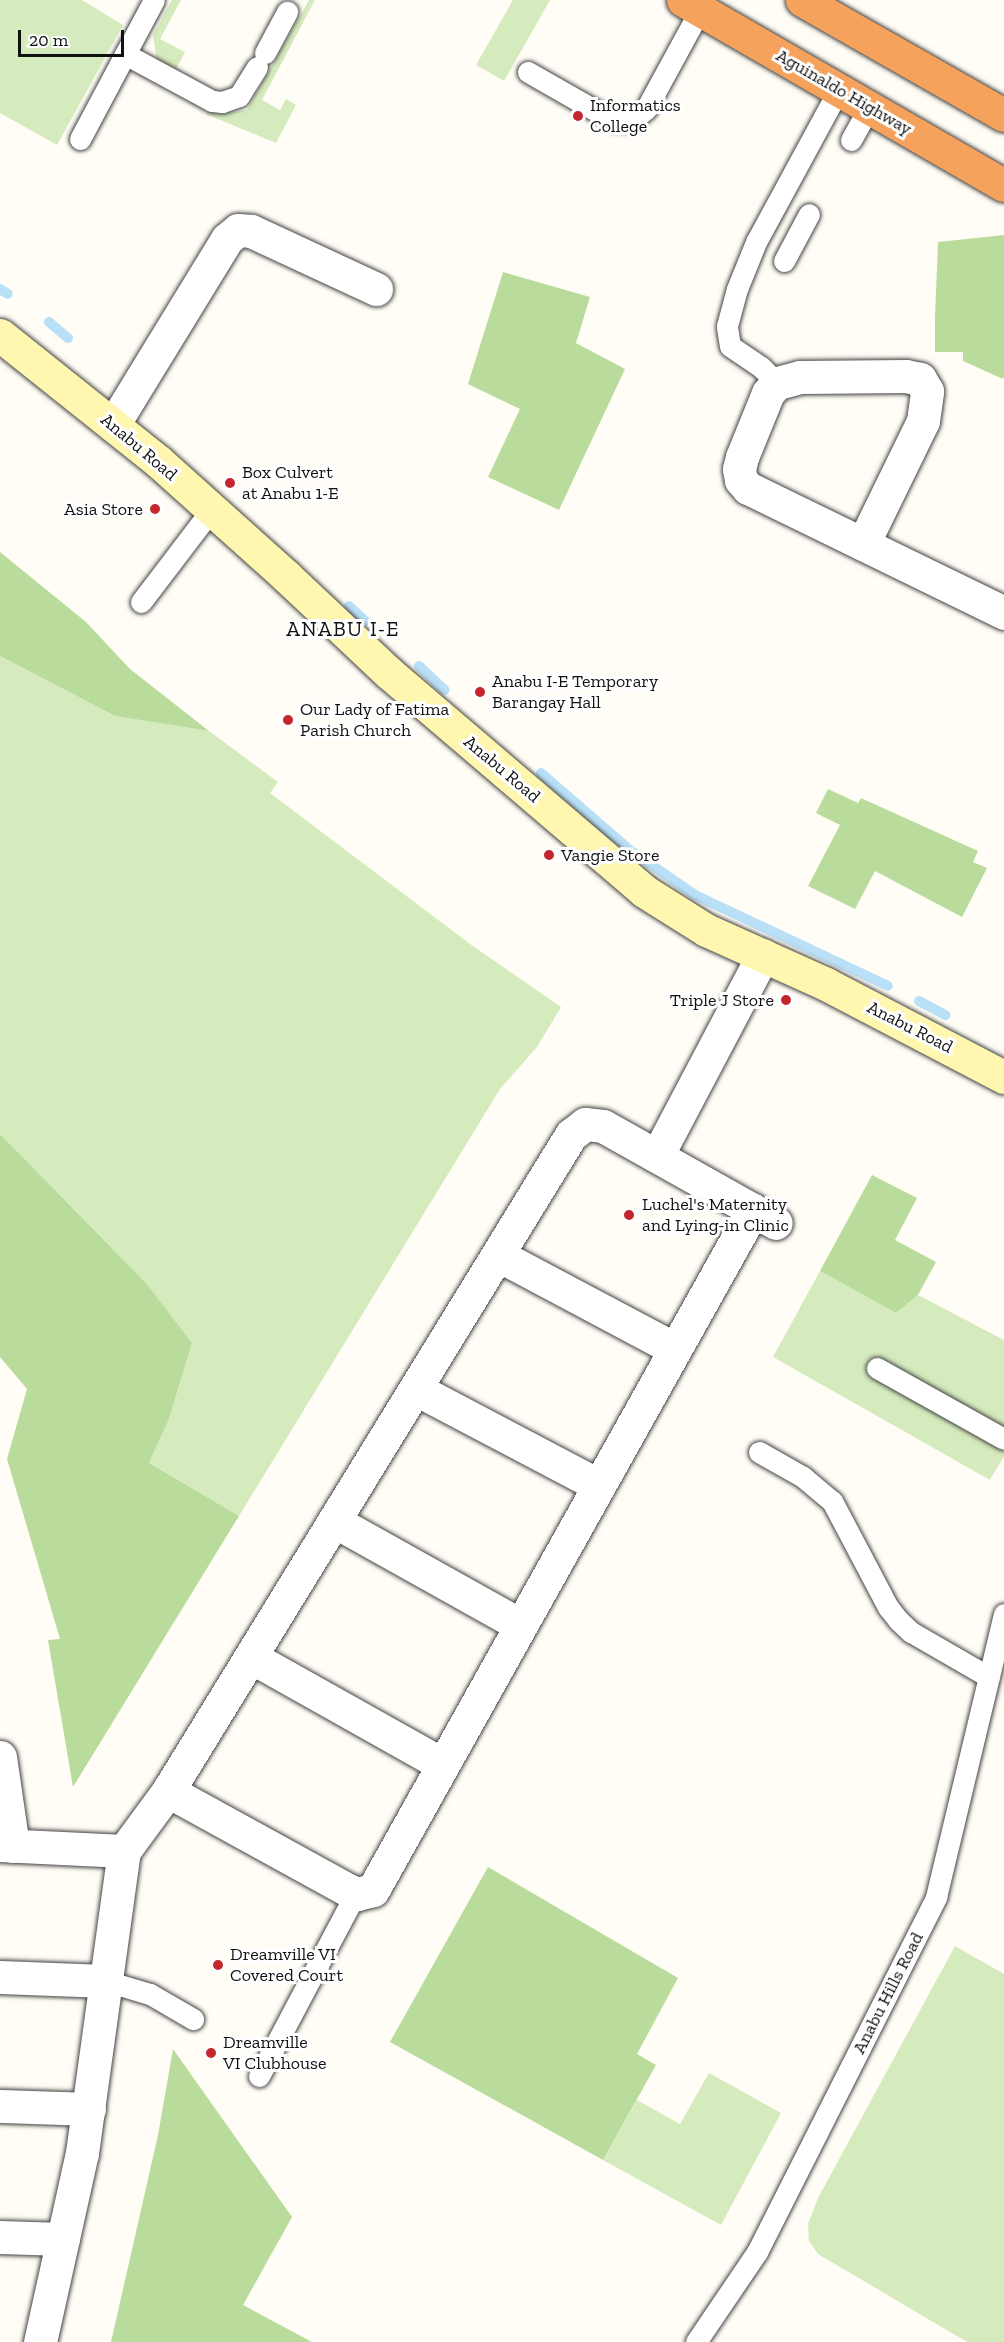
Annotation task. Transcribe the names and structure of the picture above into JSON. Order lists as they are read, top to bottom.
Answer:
{
  "streets": {
    "highway": ["Aguinaldo Highway"],
    "street": ["Anabu Road"],
    "lane": ["Anabu Hills Road"]
  },
  "districts": ["ANABU I-E"],
  "places": [
    "Informatics College",
    "Box Culvert at Anabu 1-E",
    "Asia Store",
    "Anabu I-E Temporary Barangay Hall",
    "Our Lady of Fatima Parish Church",
    "Vangie Store",
    "Triple J Store",
    "Luchel's Maternity and Lying-in Clinic",
    "Dreamville VI Covered Court",
    "Dreamville VI Clubhouse"
  ],
  "scale_bar": "20 m"
}
